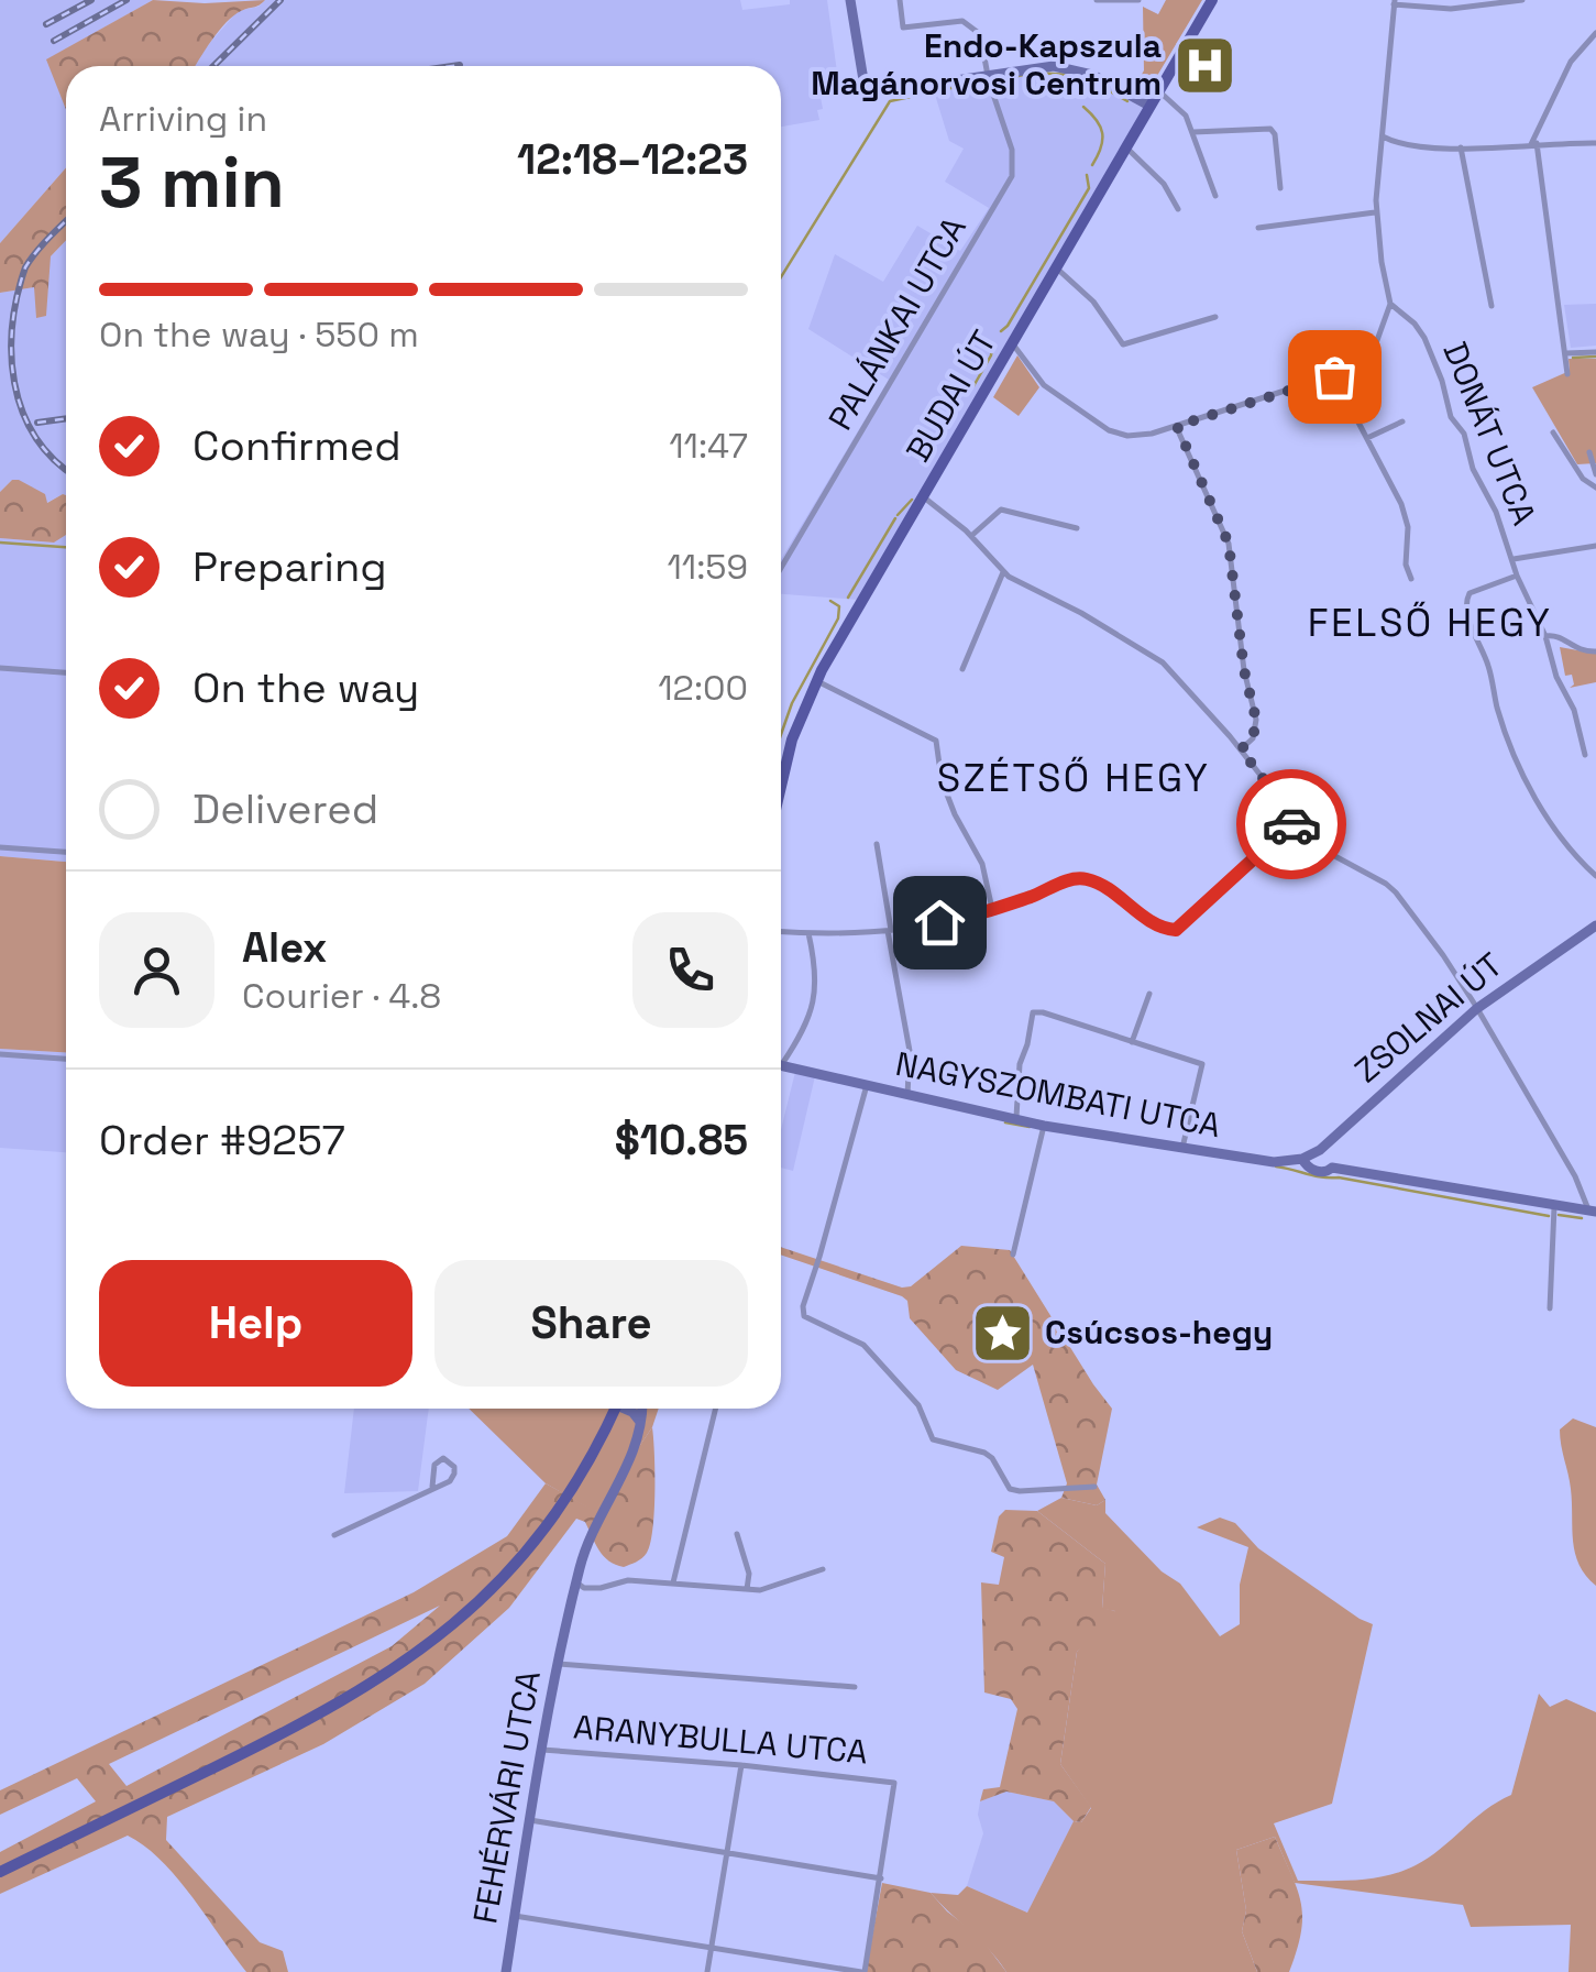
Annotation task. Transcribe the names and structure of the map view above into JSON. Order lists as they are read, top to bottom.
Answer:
{
  "streets": {
    "main road": ["BUDAI ÚT"],
    "street": [
      "PALÁNKAI UTCA",
      "DONÁT UTCA",
      "ZSOLNAI ÚT",
      "NAGYSZOMBATI UTCA",
      "ARANYBULLA UTCA",
      "FEHÉRVÁRI UTCA"
    ]
  },
  "crossings": [
    ["ZSOLNAI ÚT", "NAGYSZOMBATI UTCA"],
    ["ARANYBULLA UTCA", "FEHÉRVÁRI UTCA"]
  ],
  "districts": ["FELSŐ HEGY", "SZÉTSŐ HEGY"],
  "places": {
    "hospital": ["Endo-Kapszula Magánorvosi Centrum"],
    "place": ["Csúcsos-hegy"]
  },
  "page": {
    "heading": ["3 min", "Arriving in", "12:18–12:23"],
    "panel": [
      "Alex",
      "Courier · 4.8",
      "Order #9257",
      "$10.85"
    ],
    "bar": "On the way · 550 m",
    "list": [
      ["Confirmed", "11:47"],
      ["Preparing", "11:59"],
      ["On the way", "12:00"],
      "Delivered"
    ],
    "buttons": ["Help", "Share"]
  }
}
